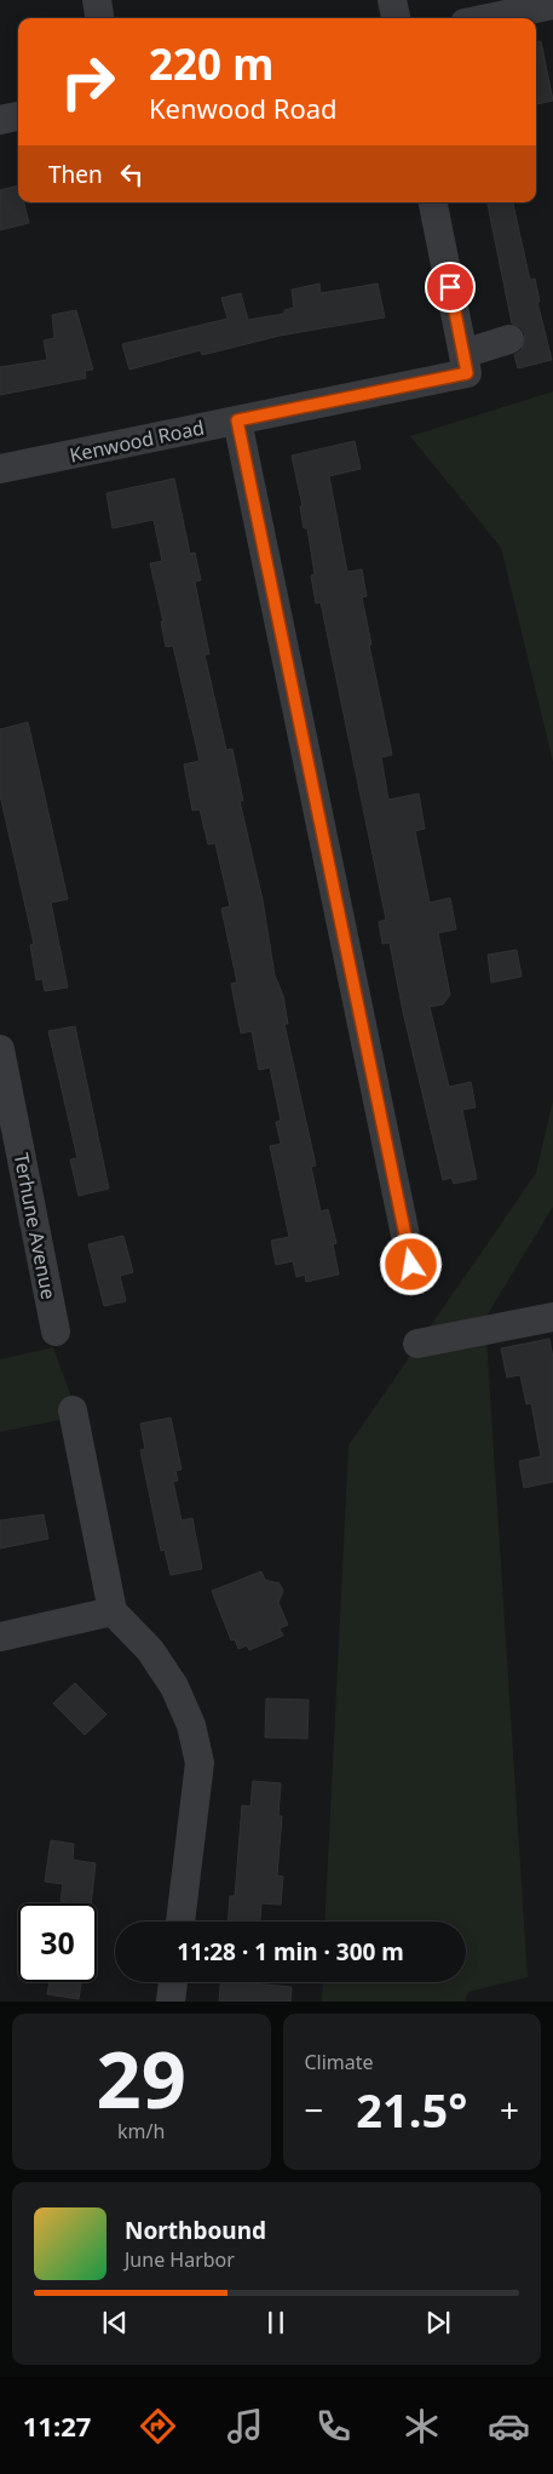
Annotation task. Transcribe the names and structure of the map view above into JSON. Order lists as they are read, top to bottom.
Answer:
{
  "streets": {
    "street": ["Kenwood Road", "Terhune Avenue"]
  },
  "page": {
    "turn": ["220 m", "Kenwood Road"],
    "then": "Then",
    "limit": "30",
    "trip": "11:28 · 1 min · 300 m",
    "tile": [
      ["29", "km/h"],
      "Climate"
    ],
    "heat": ["−", "21.5°", "+"],
    "song": ["Northbound", "June Harbor"],
    "tabs": "11:27"
  }
}
